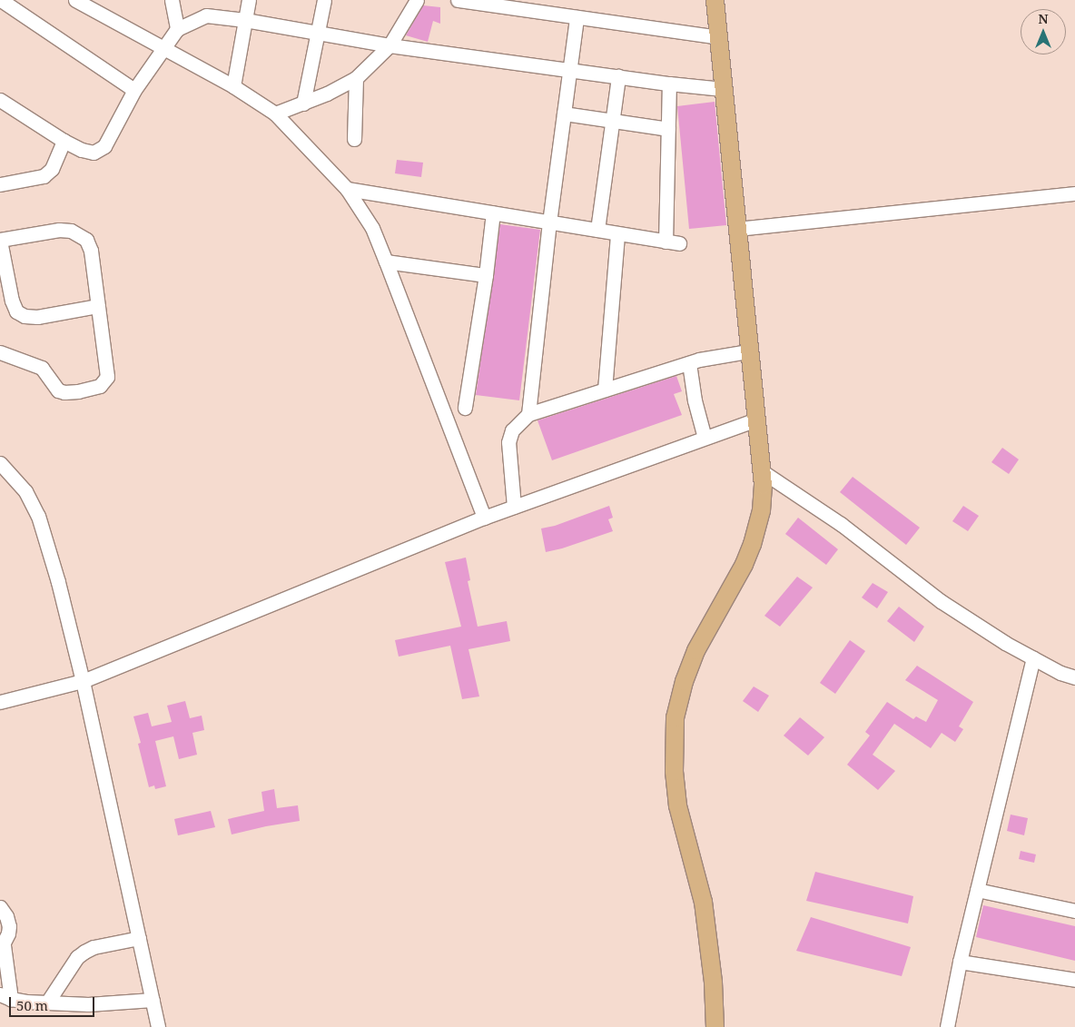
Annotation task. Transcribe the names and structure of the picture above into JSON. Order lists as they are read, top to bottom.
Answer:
{
  "scale_bar": "50 m",
  "north": "top"
}
